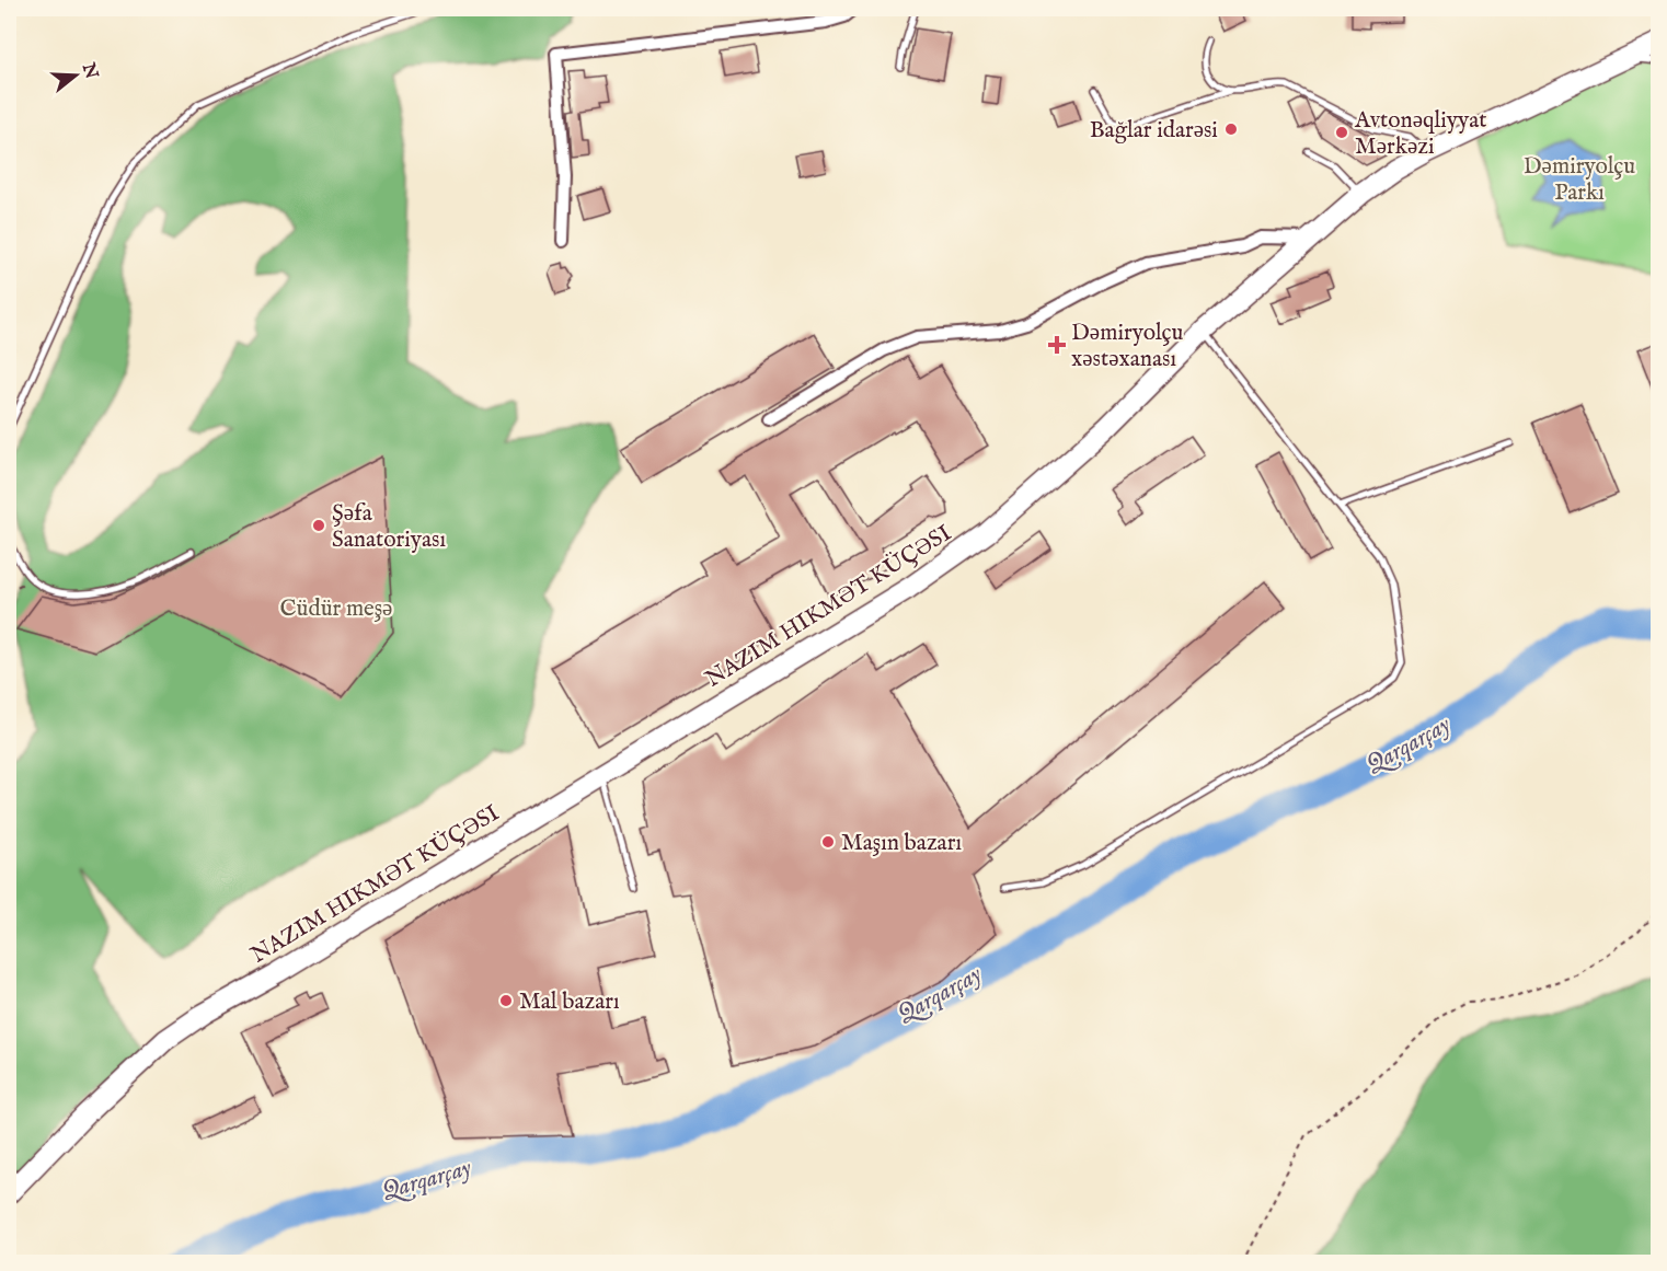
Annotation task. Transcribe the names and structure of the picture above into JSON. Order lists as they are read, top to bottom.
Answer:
{
  "streets": {
    "main road": ["NAZIM HIKMƏT KÜÇƏSI"]
  },
  "water": ["Qarqarçay"],
  "parks": ["Dəmiryolçu Parkı", "Cüdür meşə"],
  "places": {
    "other": [
      "Bağlar idarəsi",
      "Avtonəqliyyat Mərkəzi",
      "Şəfa Sanatoriyası",
      "Maşın bazarı",
      "Mal bazarı"
    ],
    "health": ["Dəmiryolçu xəstəxanası"]
  },
  "north": "right"
}
